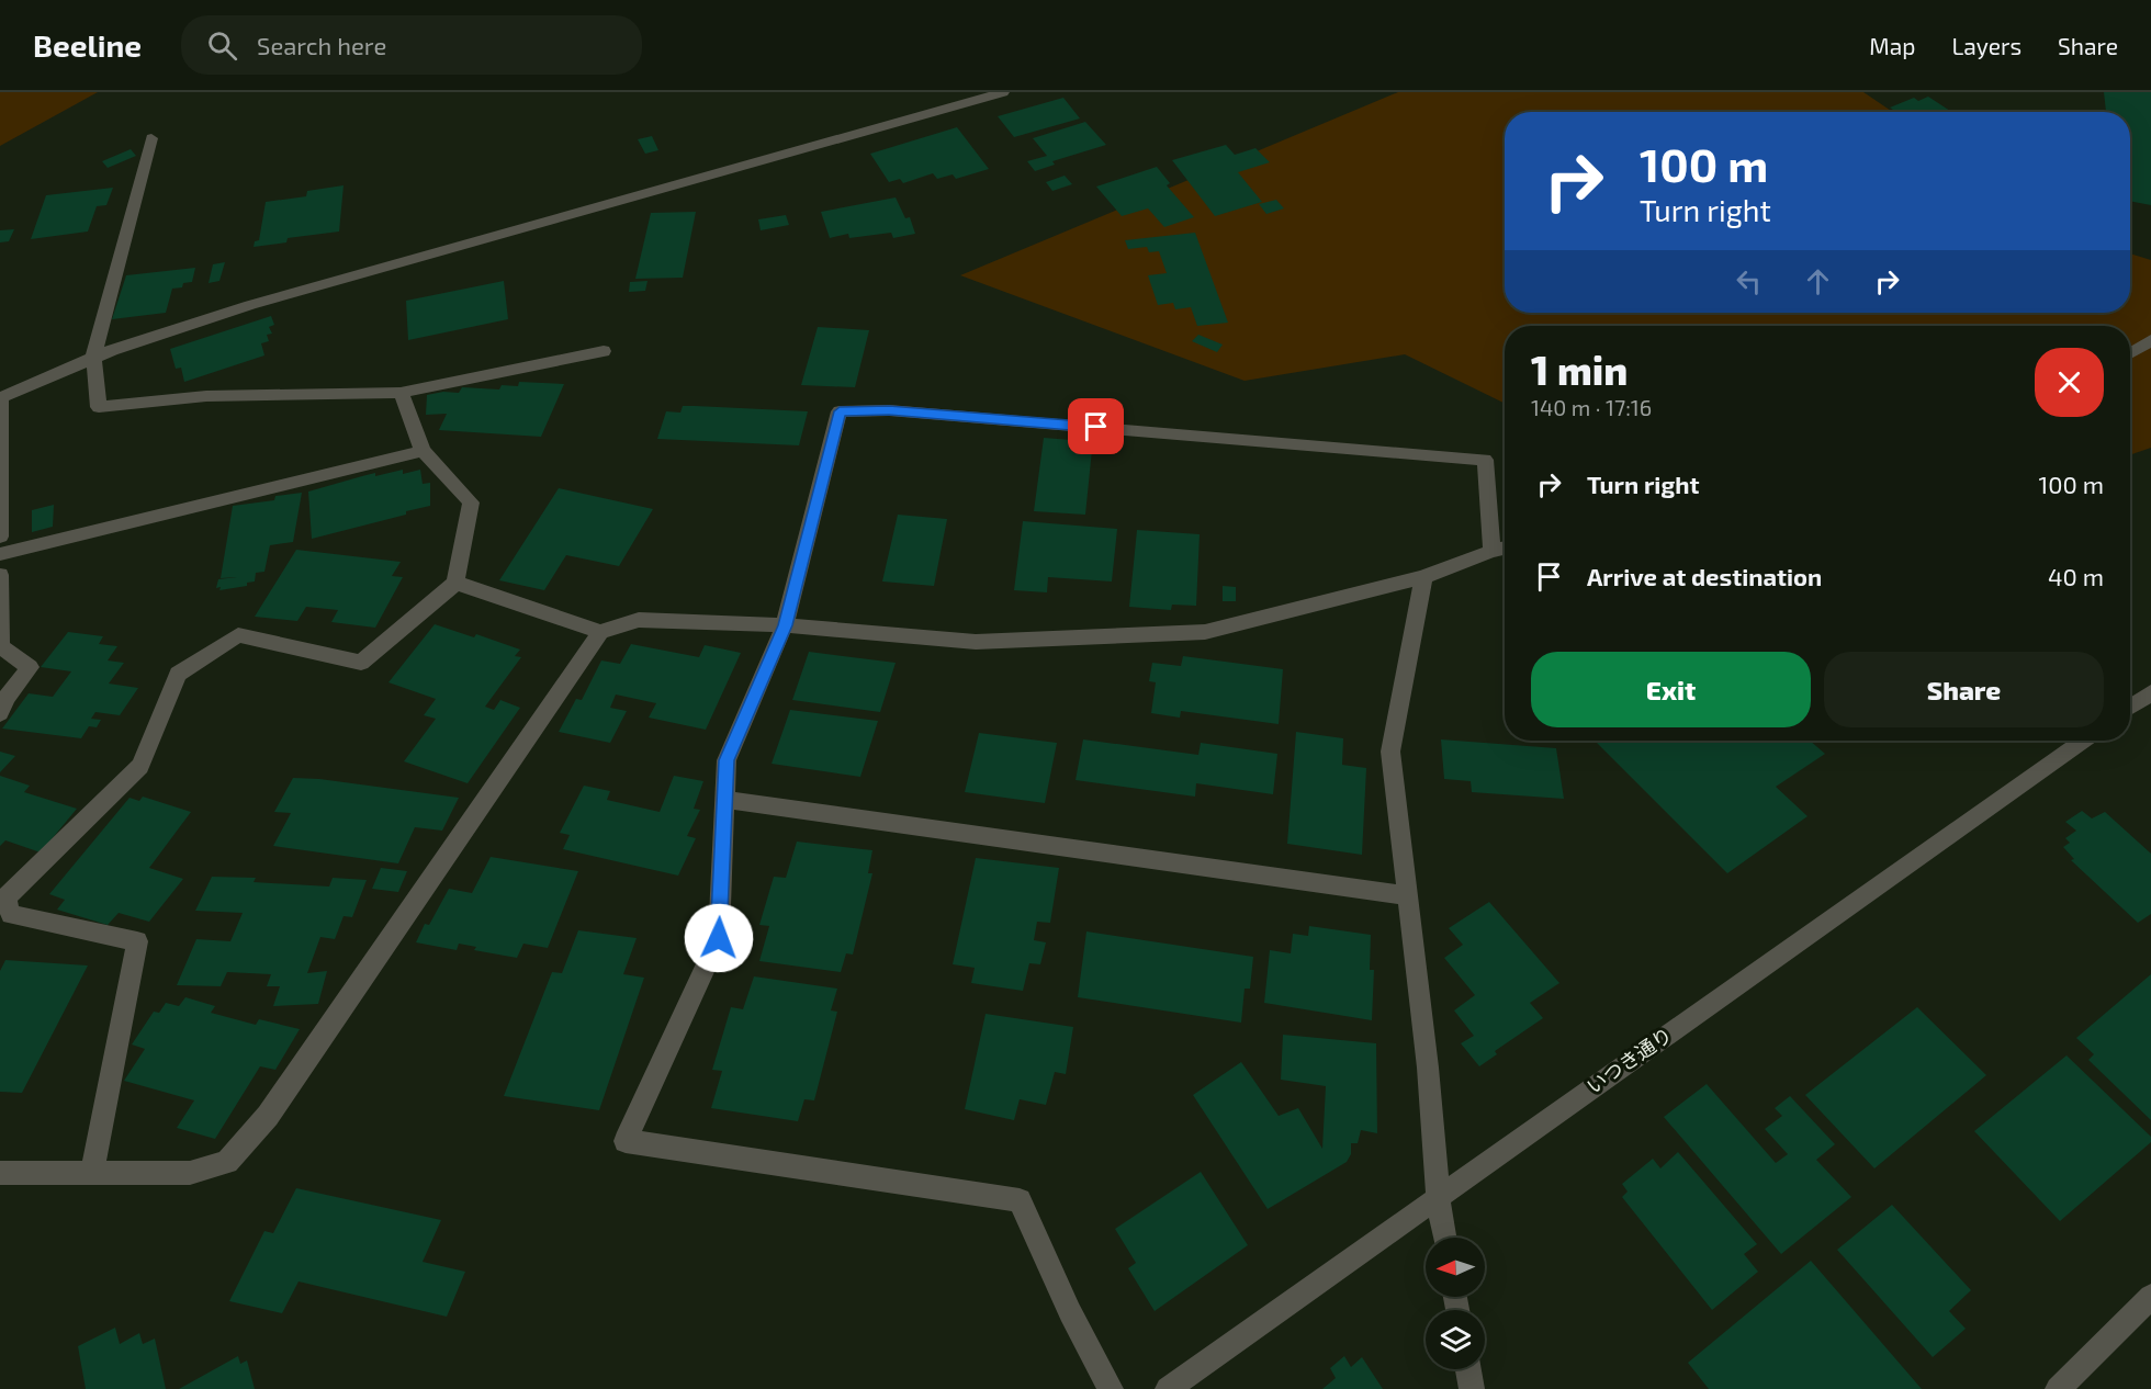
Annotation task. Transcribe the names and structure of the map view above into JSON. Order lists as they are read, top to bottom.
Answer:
{
  "streets": {
    "street": ["いつき通り"]
  },
  "north": "left",
  "page": {
    "header": "Beeline",
    "search": "Search here",
    "nav": ["Map", "Layers", "Share"],
    "turn": ["100 m", "Turn right"],
    "heading": ["1 min", "140 m · 17:16"],
    "list": [
      {
        "name": "Turn right",
        "value": "100 m"
      },
      {
        "name": "Arrive at destination",
        "value": "40 m"
      }
    ],
    "buttons": ["Exit", "Share"]
  }
}
